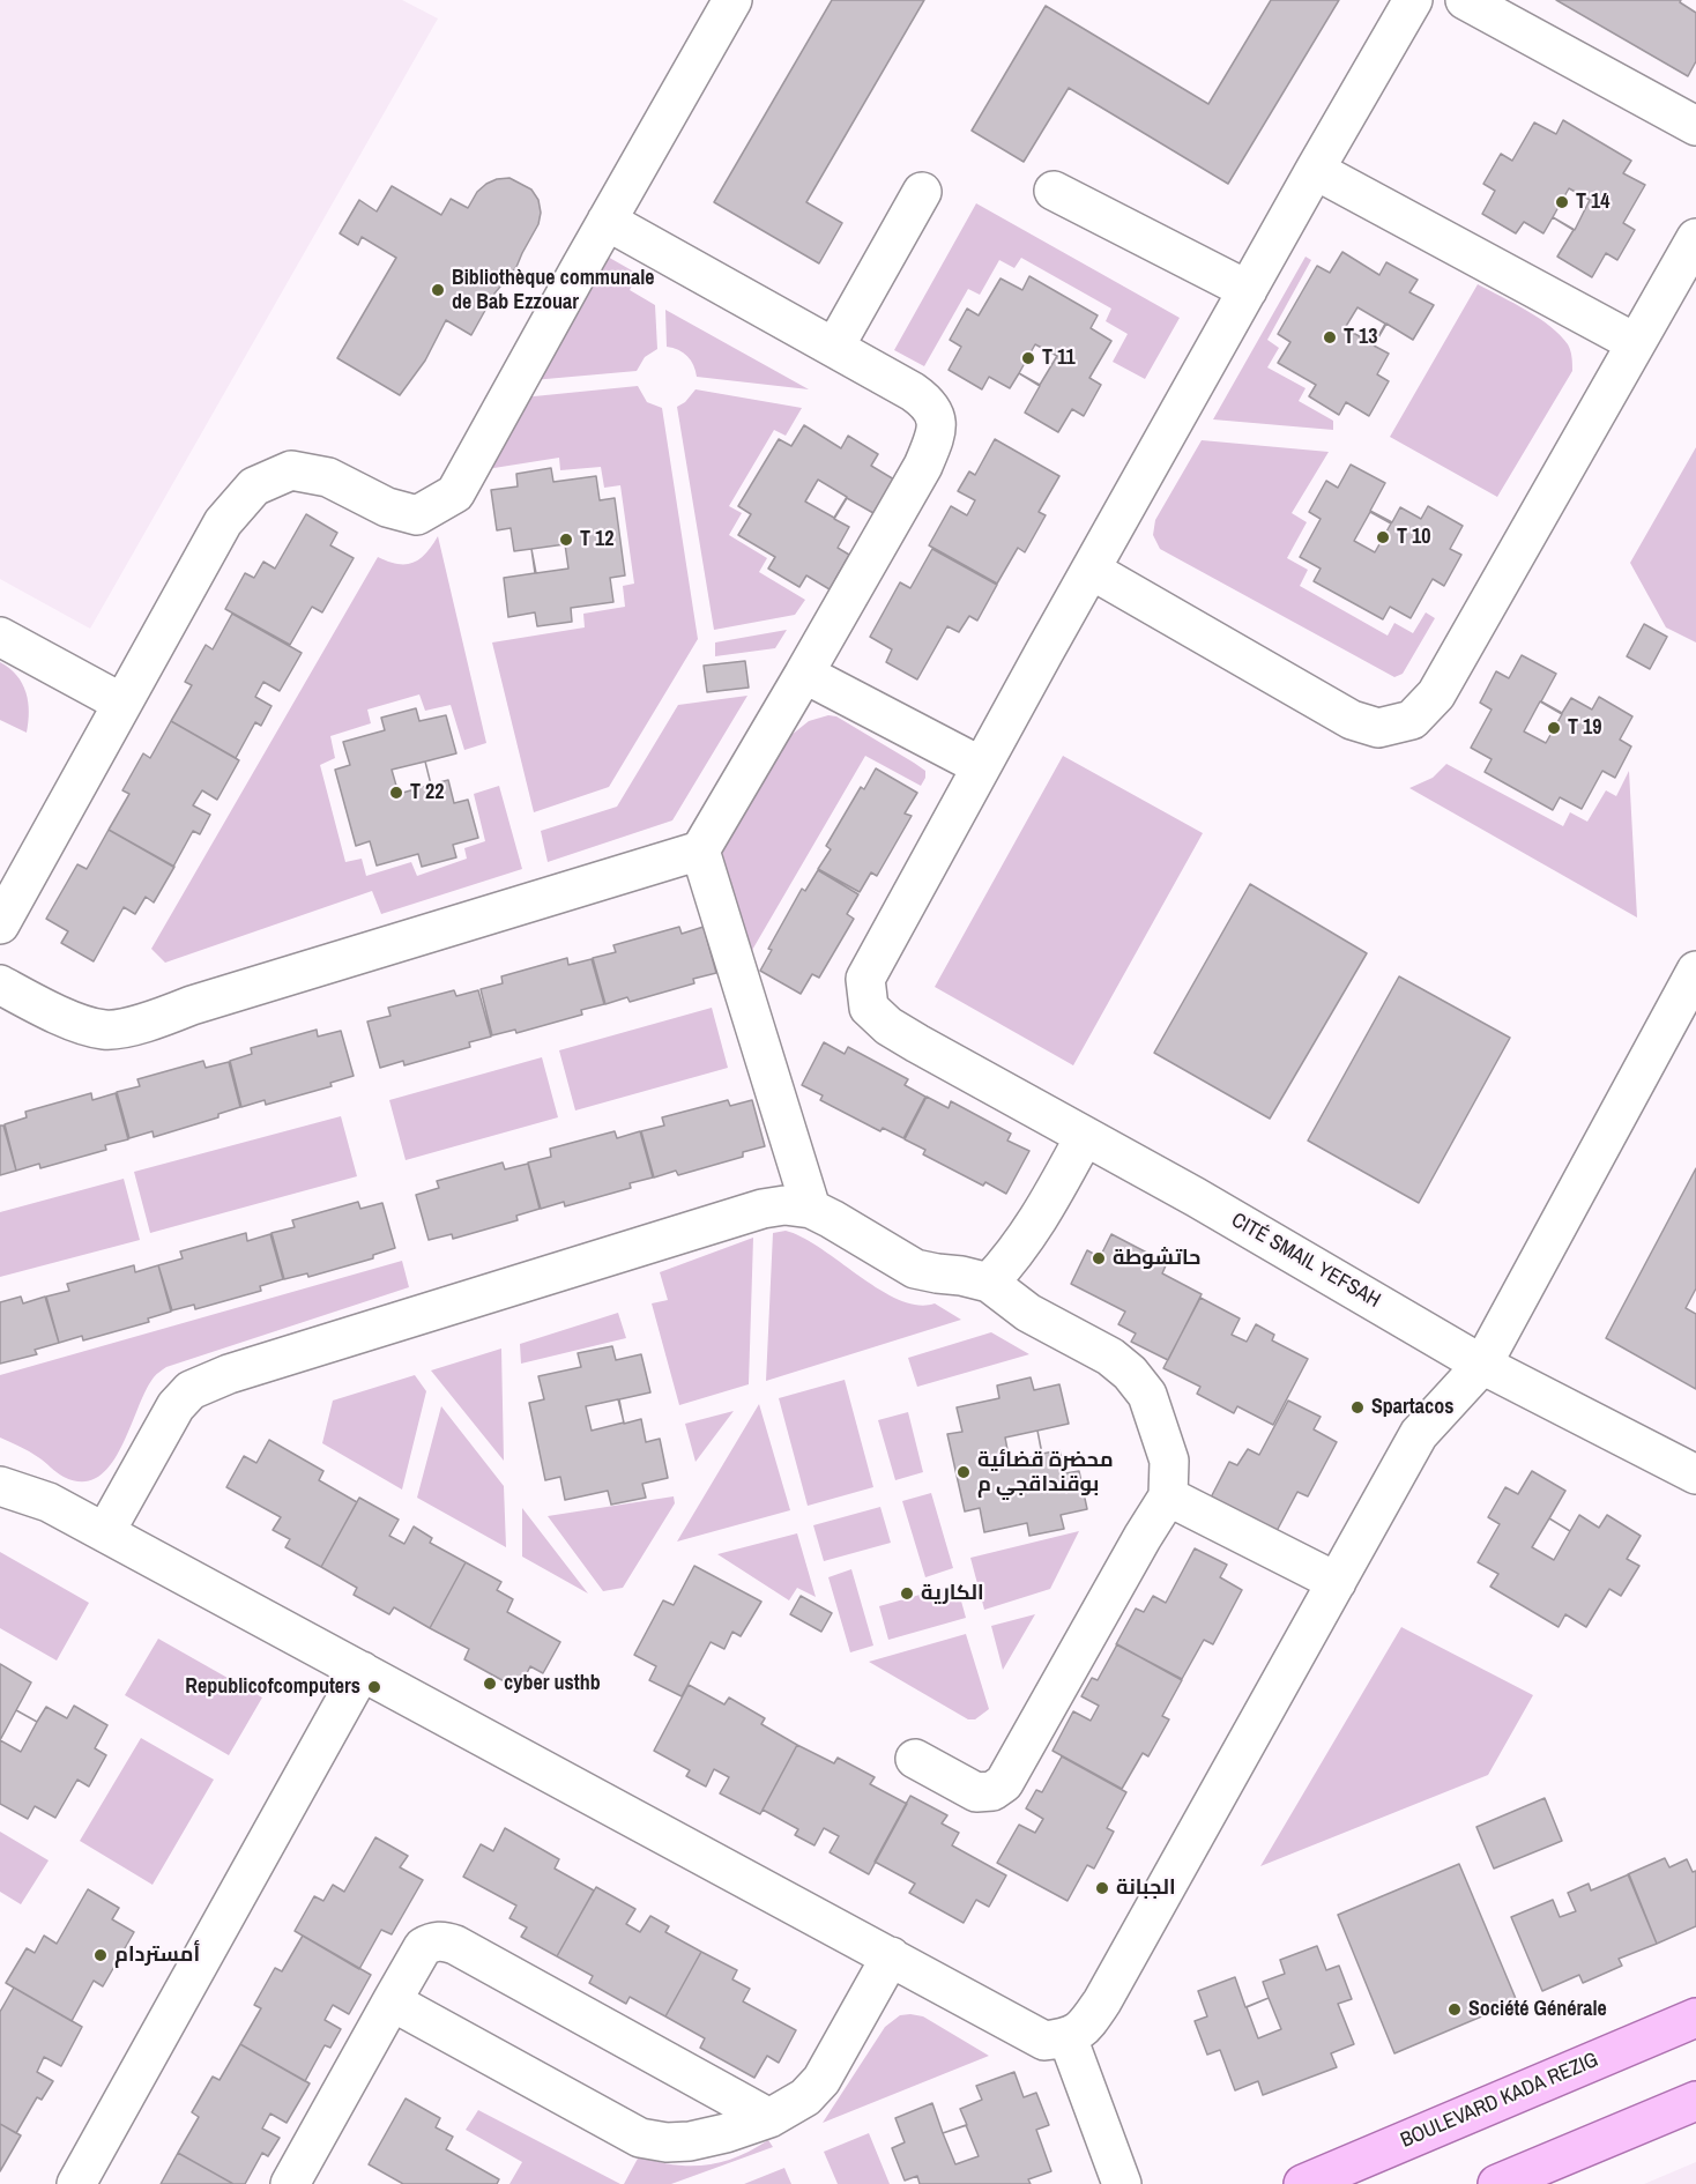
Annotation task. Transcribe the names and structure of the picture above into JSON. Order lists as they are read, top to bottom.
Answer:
{
  "streets": {
    "main road": ["BOULEVARD KADA REZIG"],
    "street": ["CITÉ SMAIL YEFSAH"]
  },
  "places": [
    "T 14",
    "Bibliothèque communale de Bab Ezzouar",
    "T 13",
    "T 11",
    "T 10",
    "T 12",
    "T 19",
    "T 22",
    "حاتشوطة",
    "Spartacos",
    "محضرة قضائية بوقنداقجي م",
    "الكارية",
    "cyber usthb",
    "Republicofcomputers",
    "الجبانة",
    "أمستردام",
    "Société Générale"
  ]
}
